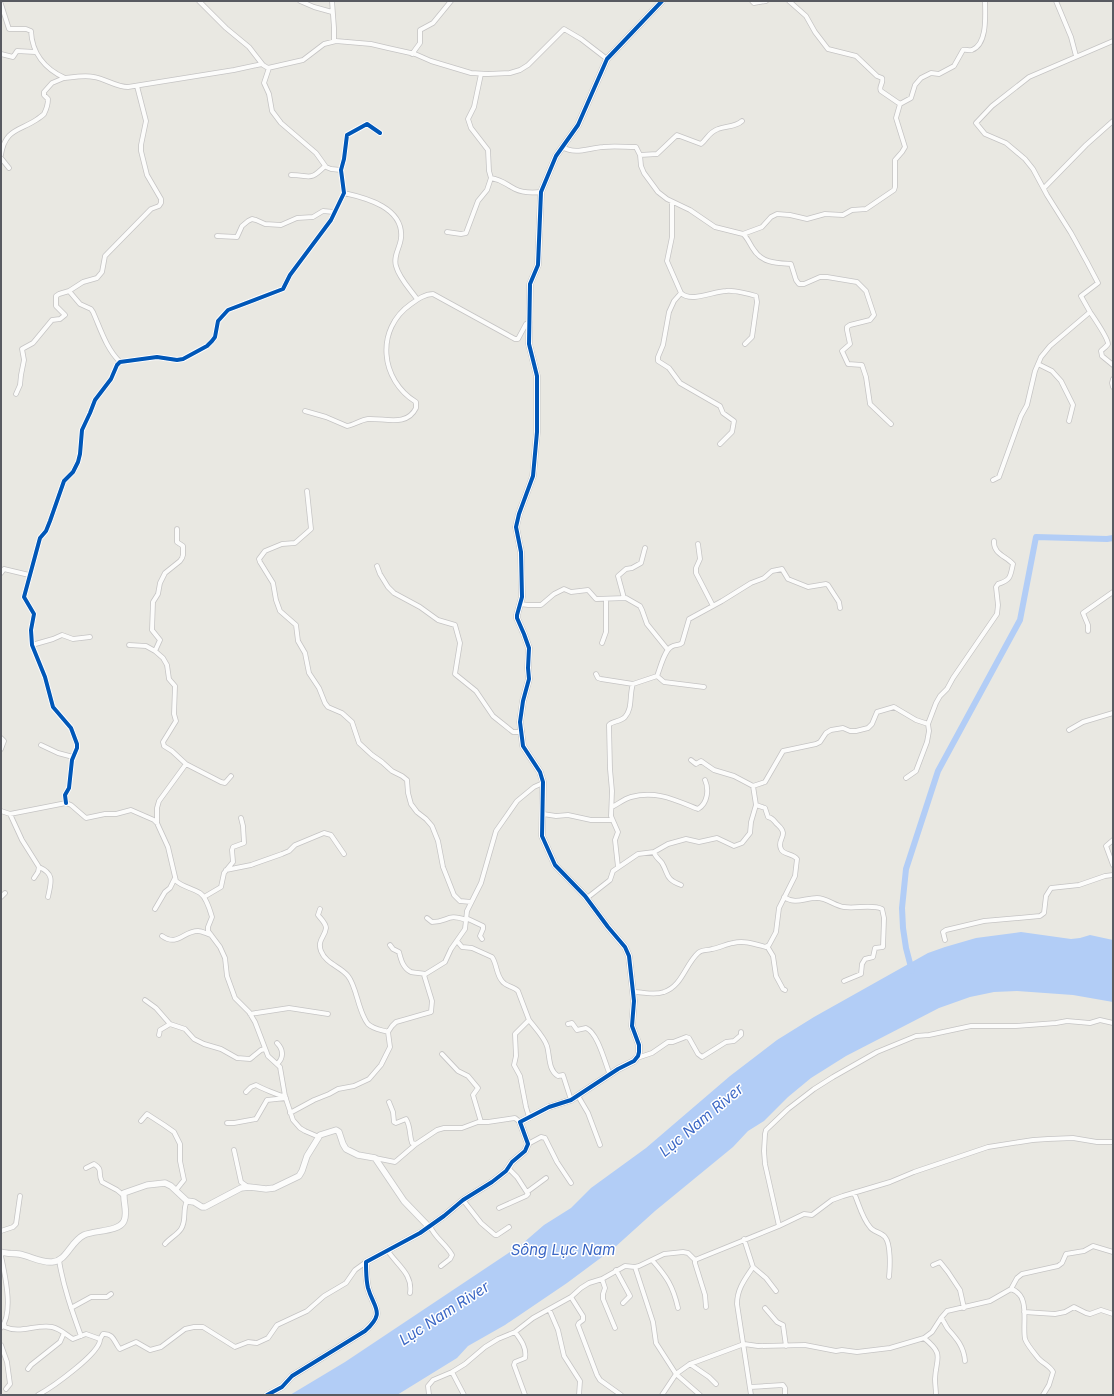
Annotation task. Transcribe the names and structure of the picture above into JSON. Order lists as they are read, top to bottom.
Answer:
{
  "water": ["Lục Nam River", "Sông Lục Nam"]
}
